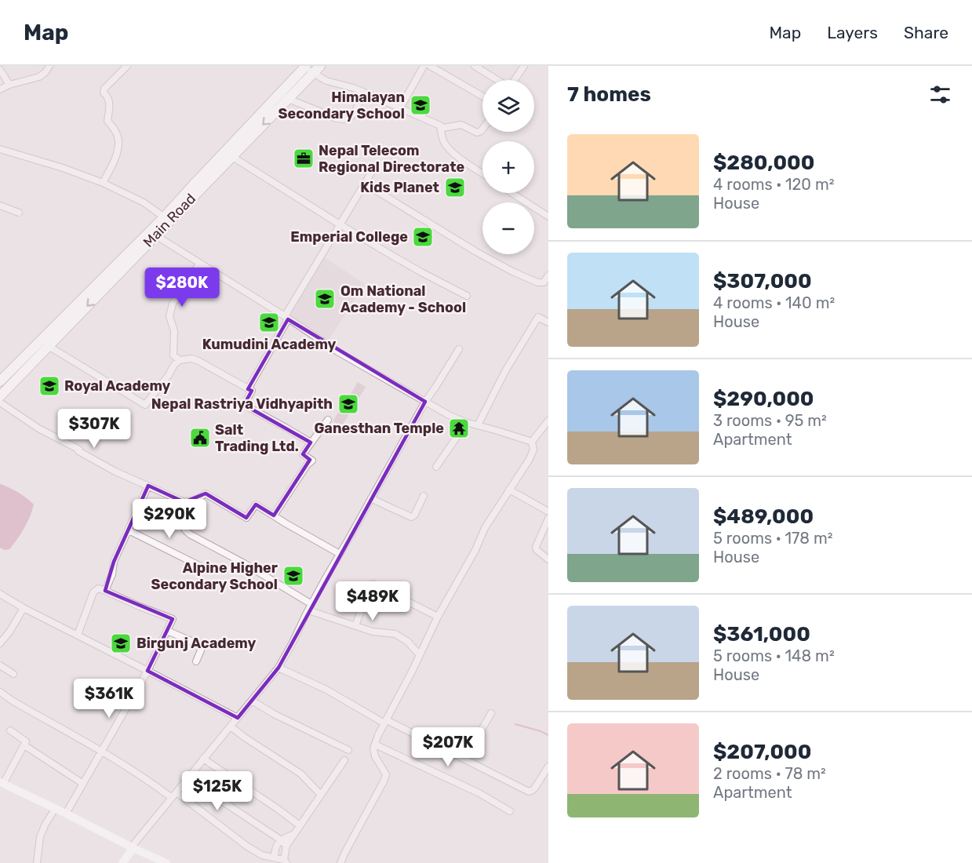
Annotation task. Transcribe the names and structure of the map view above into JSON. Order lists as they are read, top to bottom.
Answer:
{
  "streets": {
    "main road": ["Main Road"]
  },
  "places": {
    "school or university": [
      "Himalayan Secondary School",
      "Kids Planet",
      "Emperial College",
      "Om National Academy - School",
      "Kumudini Academy",
      "Royal Academy",
      "Nepal Rastriya Vidhyapith",
      "Alpine Higher Secondary School",
      "Birgunj Academy"
    ],
    "office": ["Nepal Telecom Regional Directorate"],
    "temple": ["Ganesthan Temple"],
    "public building": ["Salt Trading Ltd."]
  },
  "page": {
    "header": "Map",
    "nav": ["Map", "Layers", "Share"],
    "heading": "7 homes",
    "map_buttons": ["+", "−"],
    "list": [
      {
        "name": "$280,000",
        "note": "4 rooms · 120 m² · House"
      },
      {
        "name": "$307,000",
        "note": "4 rooms · 140 m² · House"
      },
      {
        "name": "$290,000",
        "note": "3 rooms · 95 m² · Apartment"
      },
      {
        "name": "$489,000",
        "note": "5 rooms · 178 m² · House"
      },
      {
        "name": "$361,000",
        "note": "5 rooms · 148 m² · House"
      },
      {
        "name": "$207,000",
        "note": "2 rooms · 78 m² · Apartment"
      }
    ],
    "price": [
      "$280K",
      "$307K",
      "$290K",
      "$489K",
      "$361K",
      "$207K",
      "$125K"
    ]
  }
}
